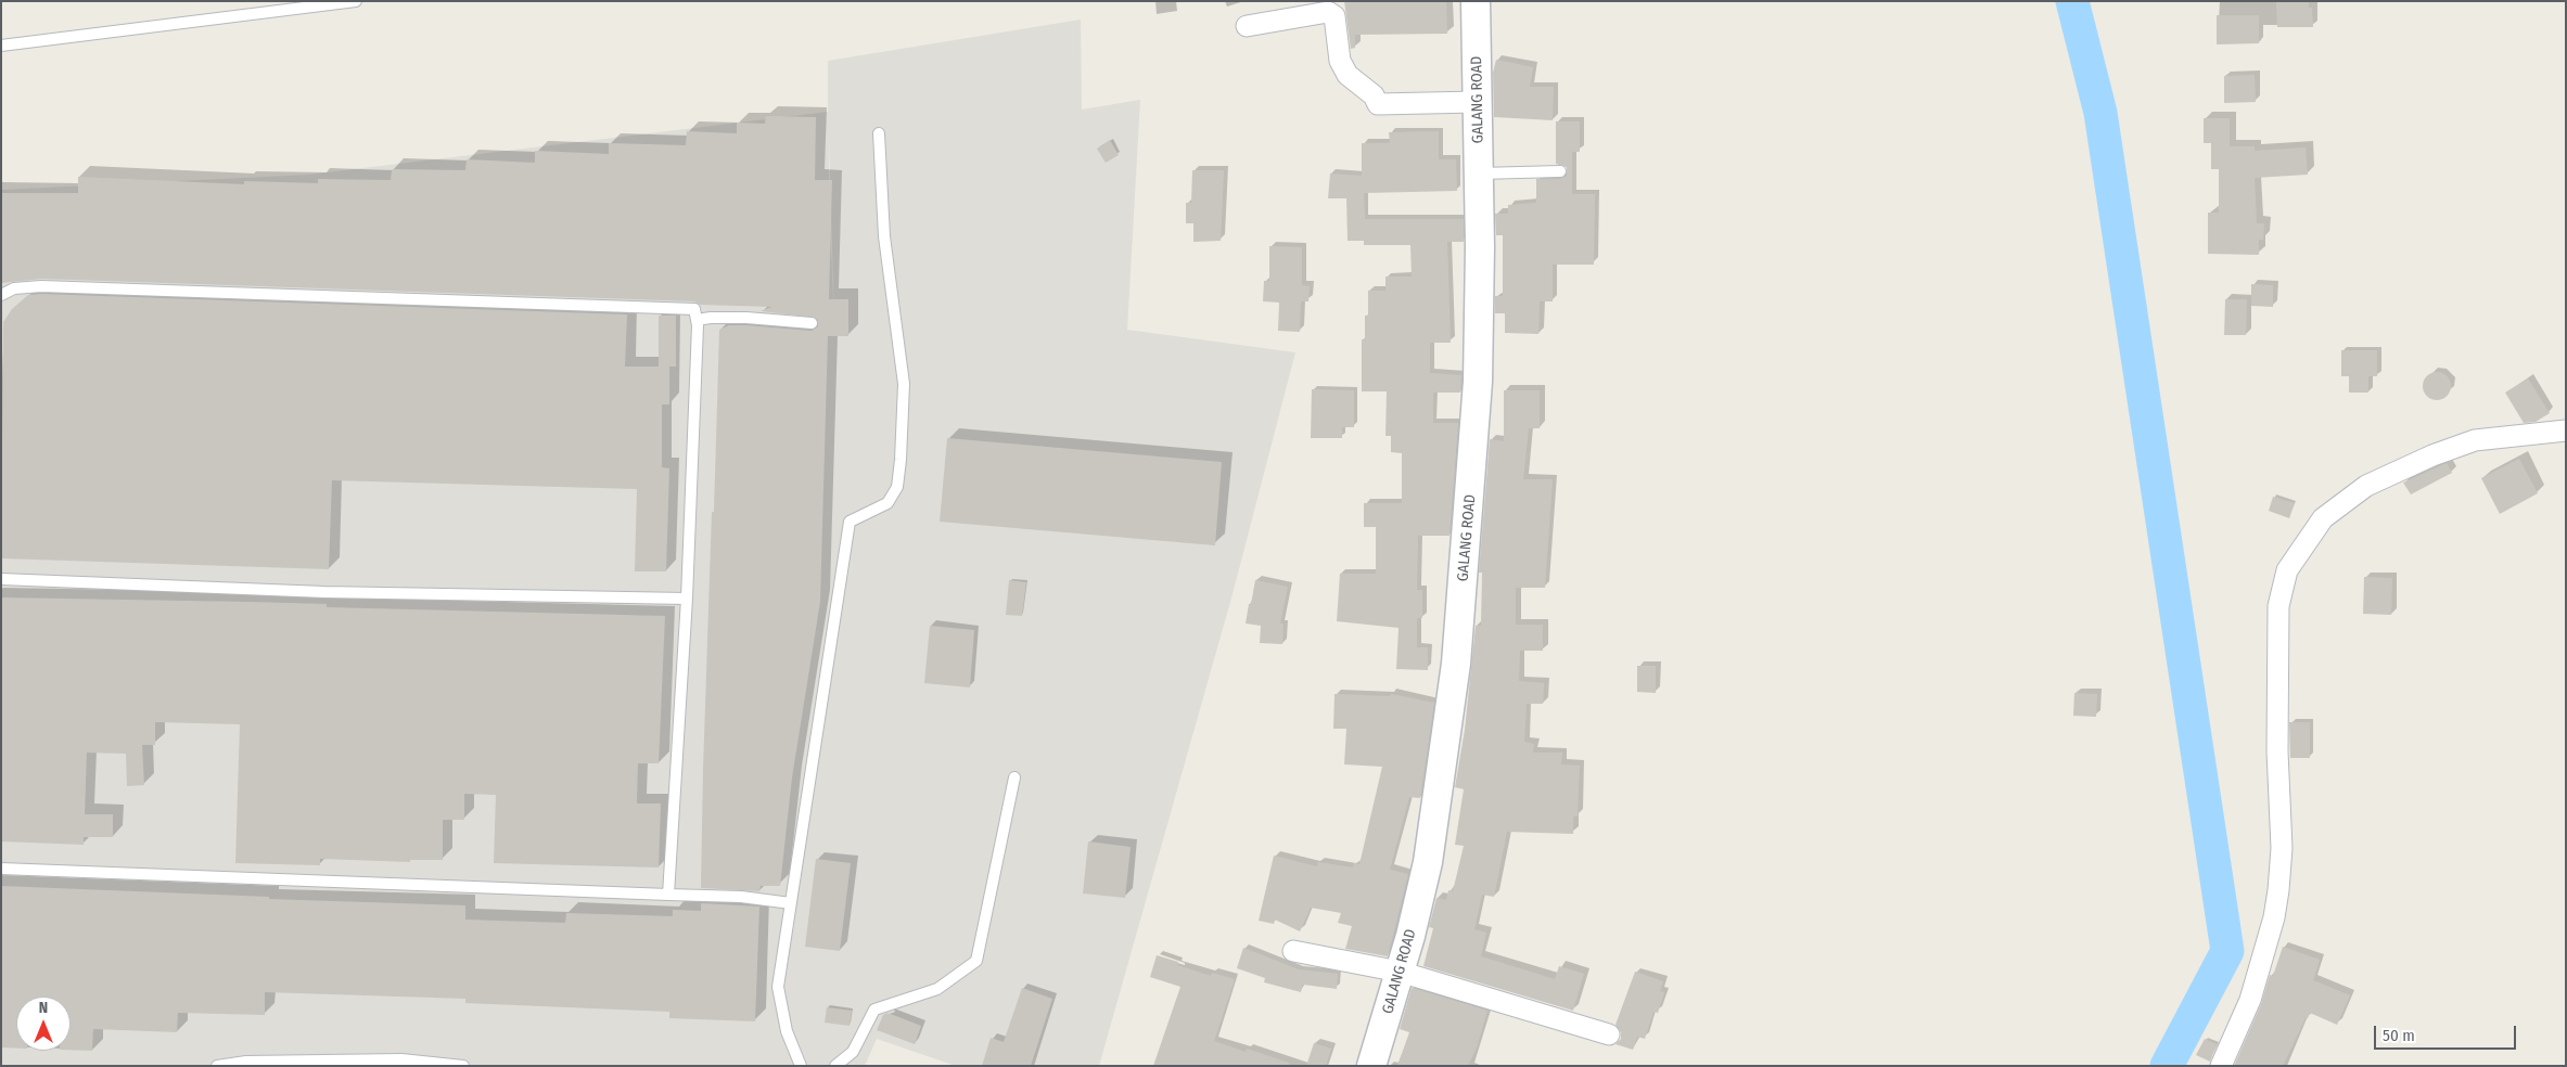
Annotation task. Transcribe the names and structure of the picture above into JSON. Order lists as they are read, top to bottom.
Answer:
{
  "streets": {
    "street": ["GALANG ROAD"]
  },
  "scale_bar": "50 m",
  "north": "top"
}
